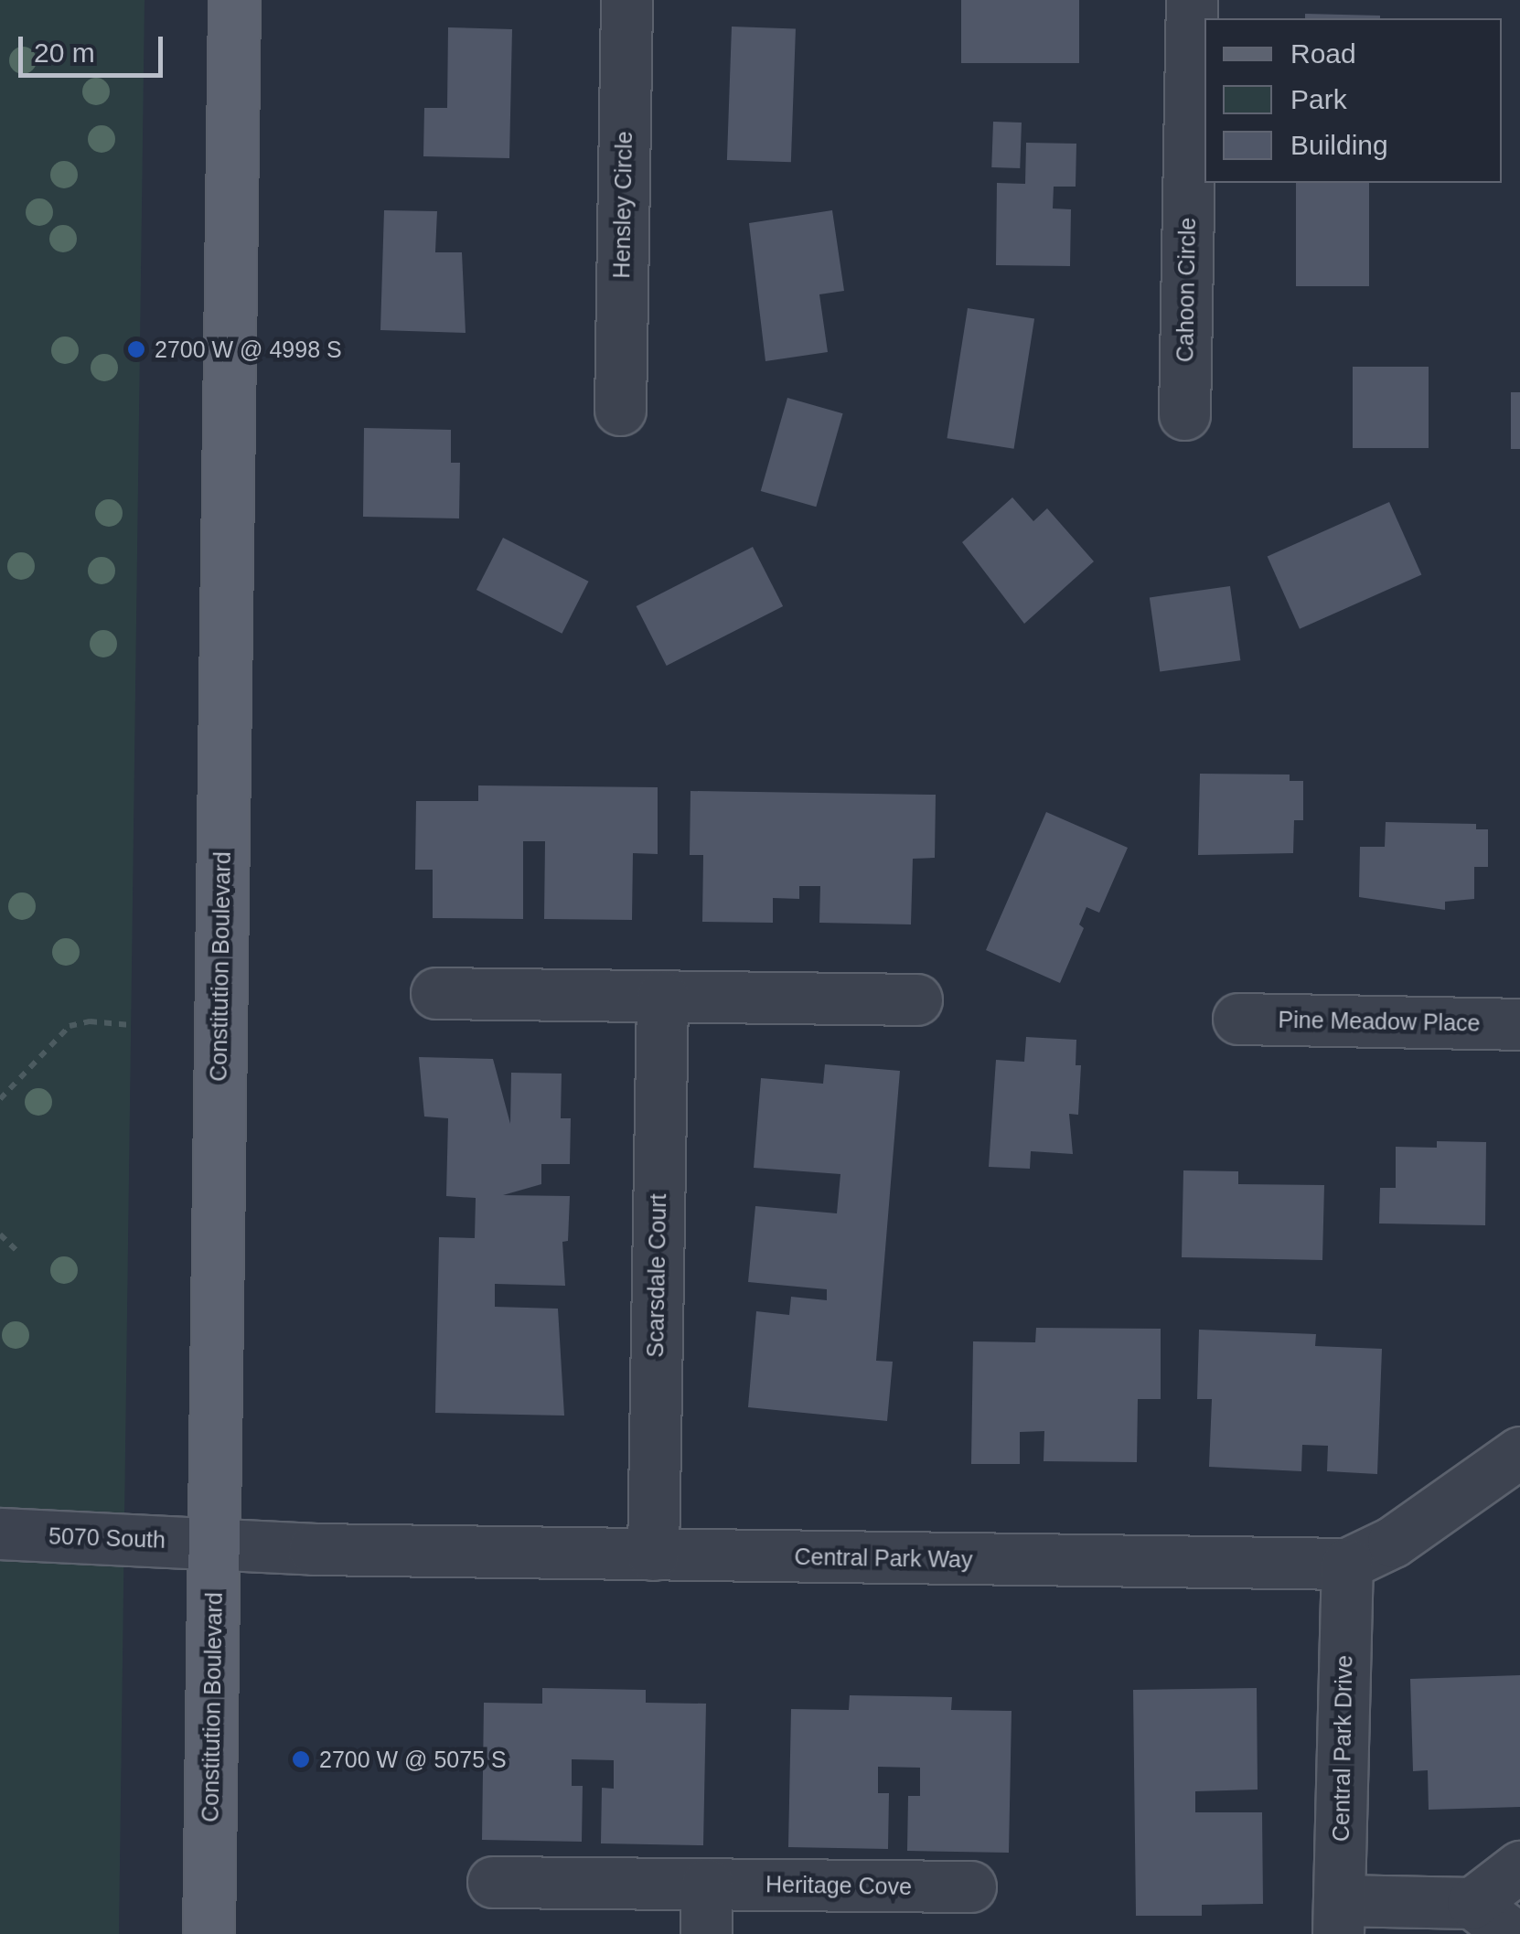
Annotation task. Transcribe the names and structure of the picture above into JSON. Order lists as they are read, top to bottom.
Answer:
{
  "streets": {
    "main road": ["Constitution Boulevard"],
    "street": [
      "Hensley Circle",
      "Cahoon Circle",
      "Pine Meadow Place",
      "Scarsdale Court",
      "5070 South",
      "Central Park Way",
      "Central Park Drive",
      "Heritage Cove"
    ]
  },
  "crossings": [
    ["Constitution Boulevard", "5070 South"],
    ["Constitution Boulevard", "Central Park Way"],
    ["Scarsdale Court", "Central Park Way"],
    ["5070 South", "Central Park Way"],
    ["Central Park Way", "Central Park Drive"]
  ],
  "places": ["2700 W @ 4998 S", "2700 W @ 5075 S"],
  "legend": ["Road", "Park", "Building"],
  "scale_bar": "20 m"
}
